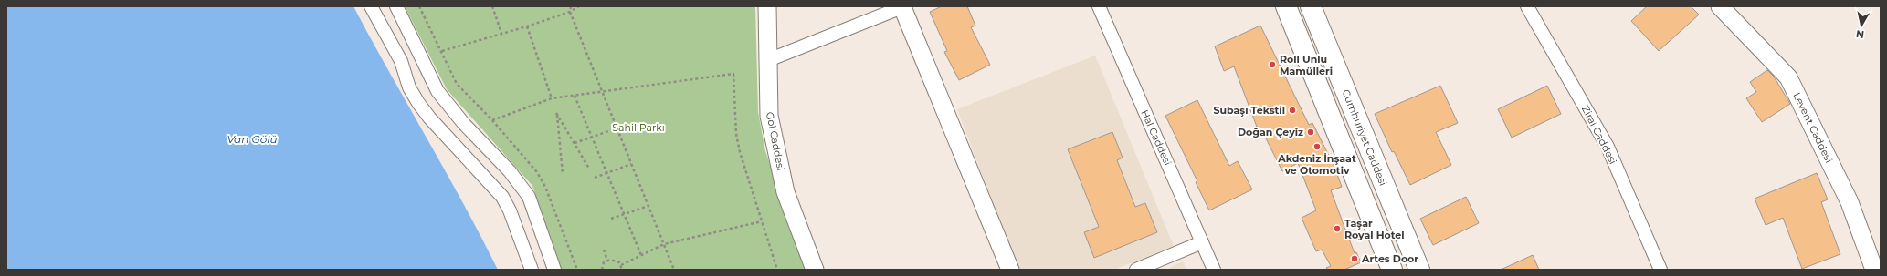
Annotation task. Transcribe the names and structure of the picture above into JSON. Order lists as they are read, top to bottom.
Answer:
{
  "streets": {
    "highway": ["Cumhuriyet Caddesi"],
    "street": [
      "Levent Caddesi",
      "Zirai Caddesi",
      "Hal Caddesi",
      "Göl Caddesi"
    ]
  },
  "water": ["Van Gölü"],
  "parks": ["Sahil Parkı"],
  "places": [
    "Roll Unlu Mamülleri",
    "Subaşı Tekstil",
    "Doğan Çeyiz",
    "Akdeniz İnşaat ve Otomotiv",
    "Taşar Royal Hotel",
    "Artes Door"
  ],
  "north": "bottom"
}
